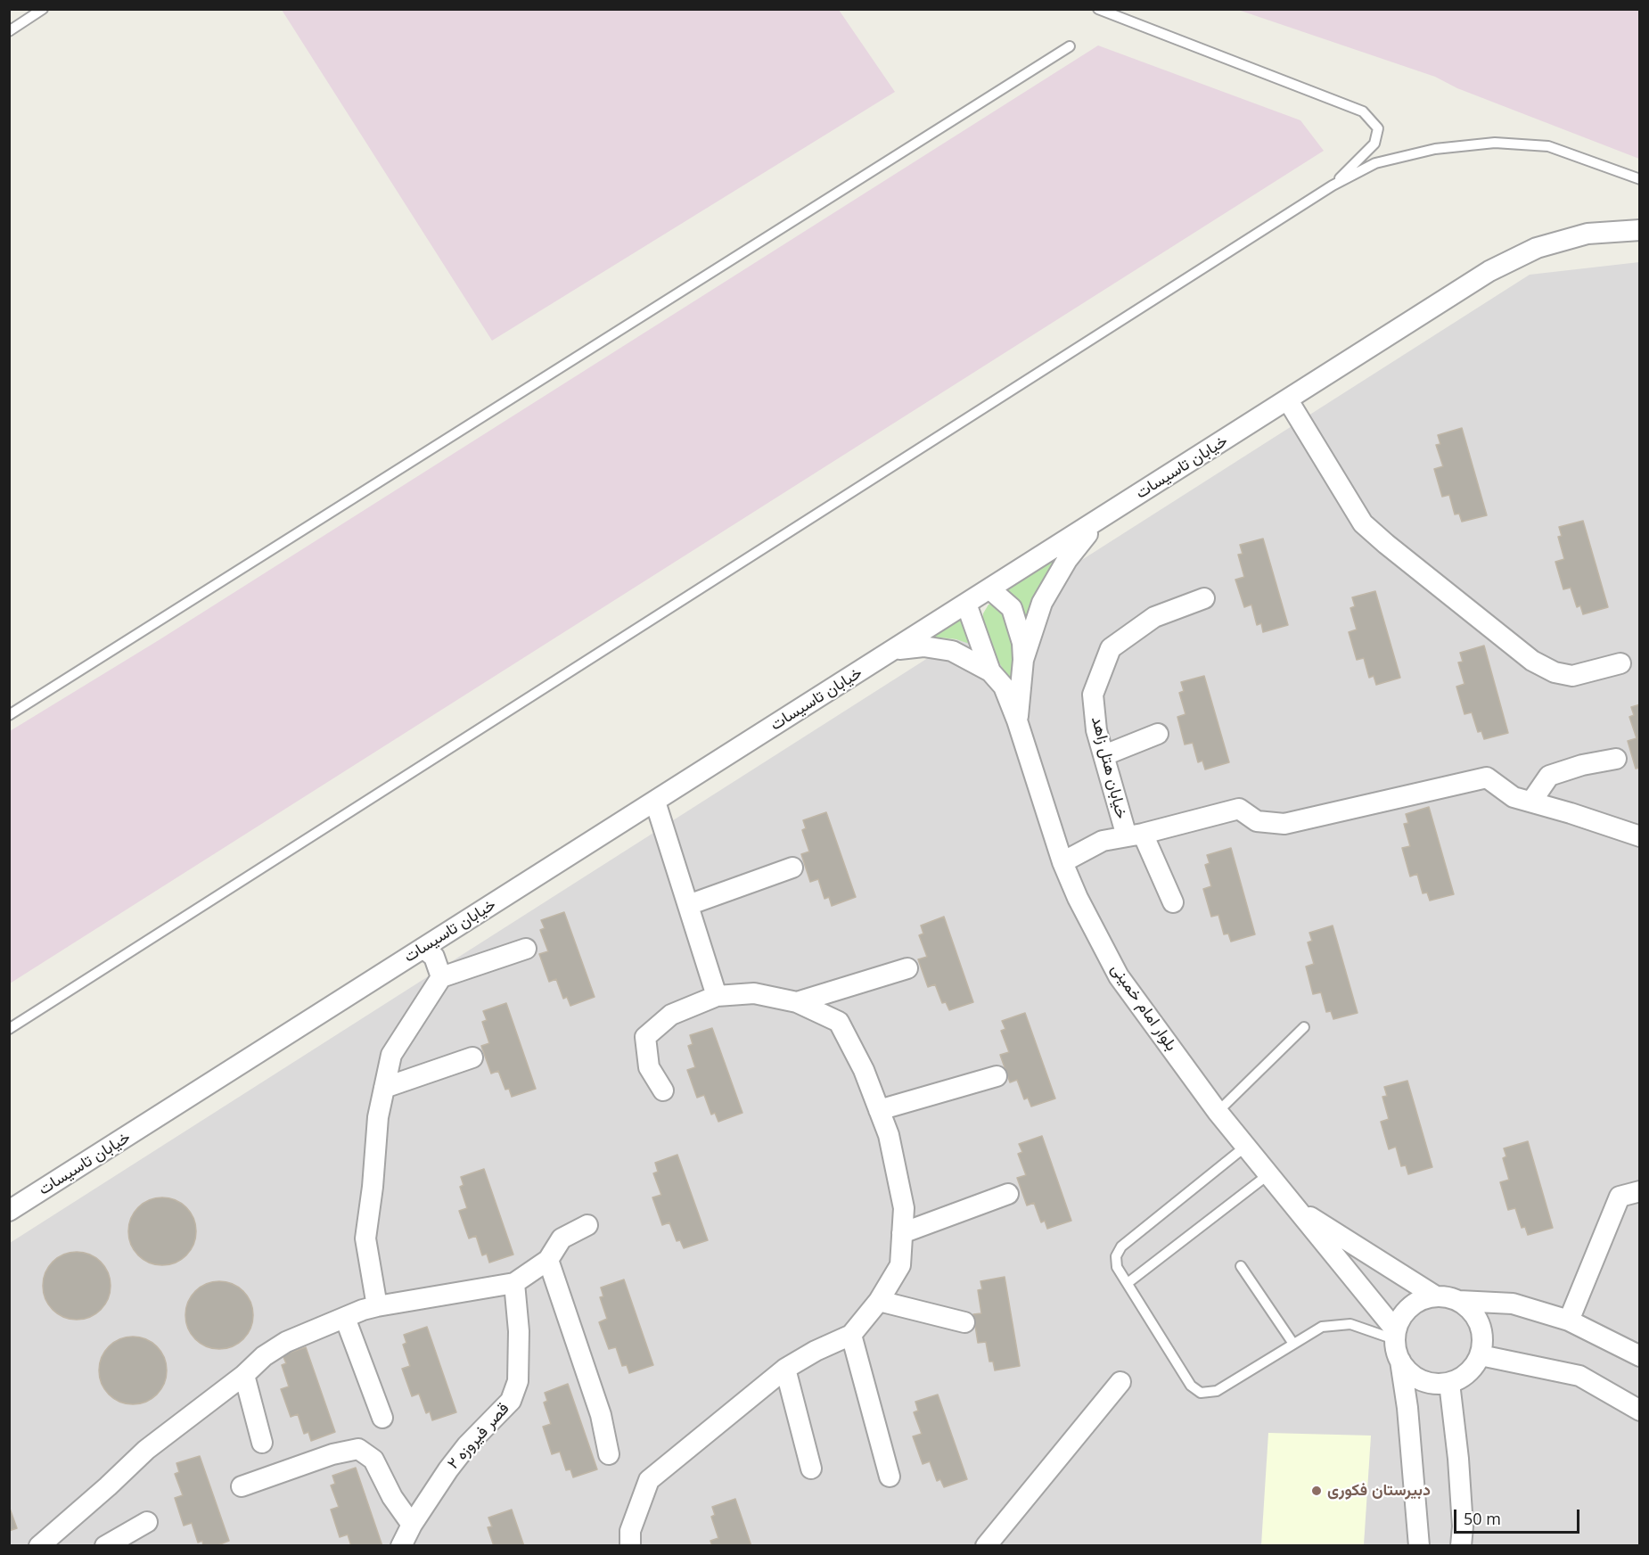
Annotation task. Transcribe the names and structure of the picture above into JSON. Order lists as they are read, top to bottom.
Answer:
{
  "streets": {
    "street": [
      "خیابان تاسیسات",
      "خیابان هتل زاهد",
      "بلوار امام خمینی",
      "قصر فیروزه ۲"
    ]
  },
  "places": ["دبیرستان فکوری"],
  "scale_bar": "50 m"
}
